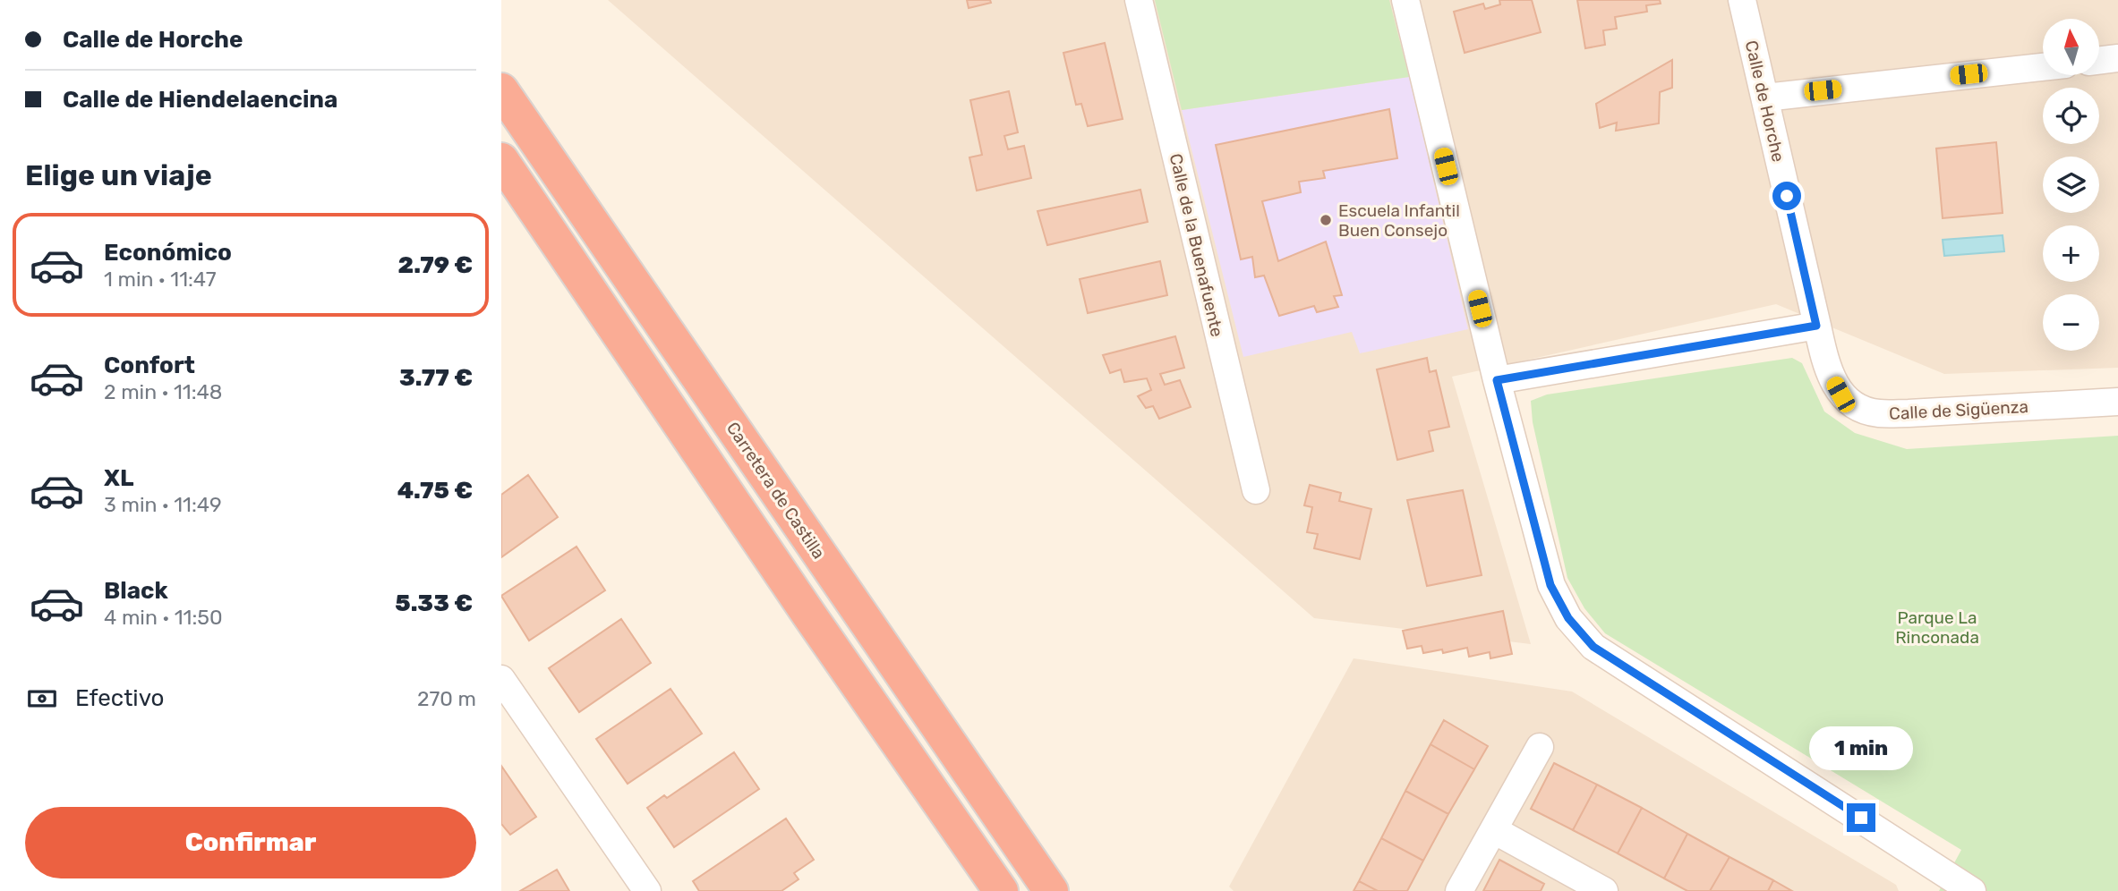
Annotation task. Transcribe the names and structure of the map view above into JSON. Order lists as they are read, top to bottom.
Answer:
{
  "streets": {
    "highway": ["Carretera de Castilla"],
    "street": ["Calle de Horche", "Calle de la Buenafuente", "Calle de Sigüenza"]
  },
  "crossings": [
    ["Calle de Horche", "Calle de Sigüenza"]
  ],
  "parks": ["Parque La Rinconada"],
  "places": ["Escuela Infantil Buen Consejo"],
  "north": "top",
  "page": {
    "banner": ["Calle de Horche", "Calle de Hiendelaencina"],
    "map_buttons": ["+", "−"],
    "heading": "Elige un viaje",
    "list": [
      {
        "name": "Económico",
        "note": "1 min · 11:47",
        "value": "2.79 €"
      },
      {
        "name": "Confort",
        "note": "2 min · 11:48",
        "value": "3.77 €"
      },
      {
        "name": "XL",
        "note": "3 min · 11:49",
        "value": "4.75 €"
      },
      {
        "name": "Black",
        "note": "4 min · 11:50",
        "value": "5.33 €"
      }
    ],
    "pay": ["Efectivo", "270 m"],
    "bubble": "1 min",
    "buttons": "Confirmar"
  }
}
